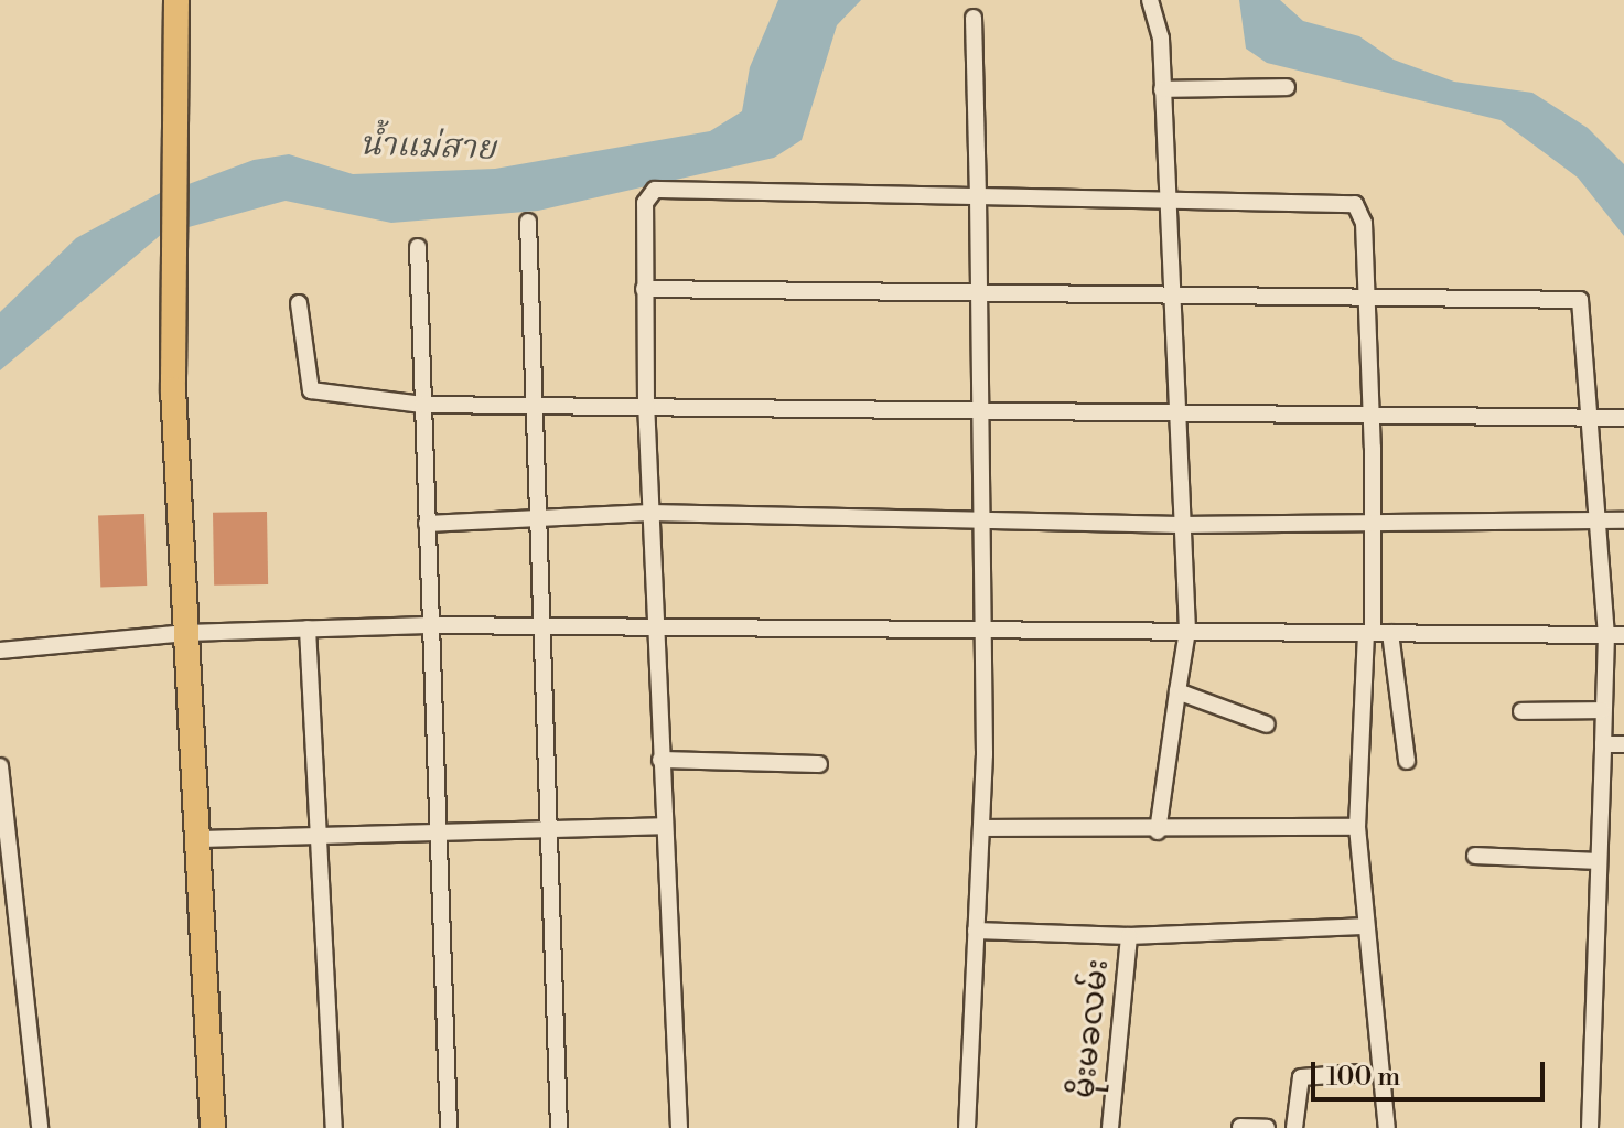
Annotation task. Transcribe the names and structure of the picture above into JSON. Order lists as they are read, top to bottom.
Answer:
{
  "streets": {
    "street": ["မိုးမခလမ်း"]
  },
  "water": ["น้ำแม่สาย"],
  "scale_bar": "100 m"
}
